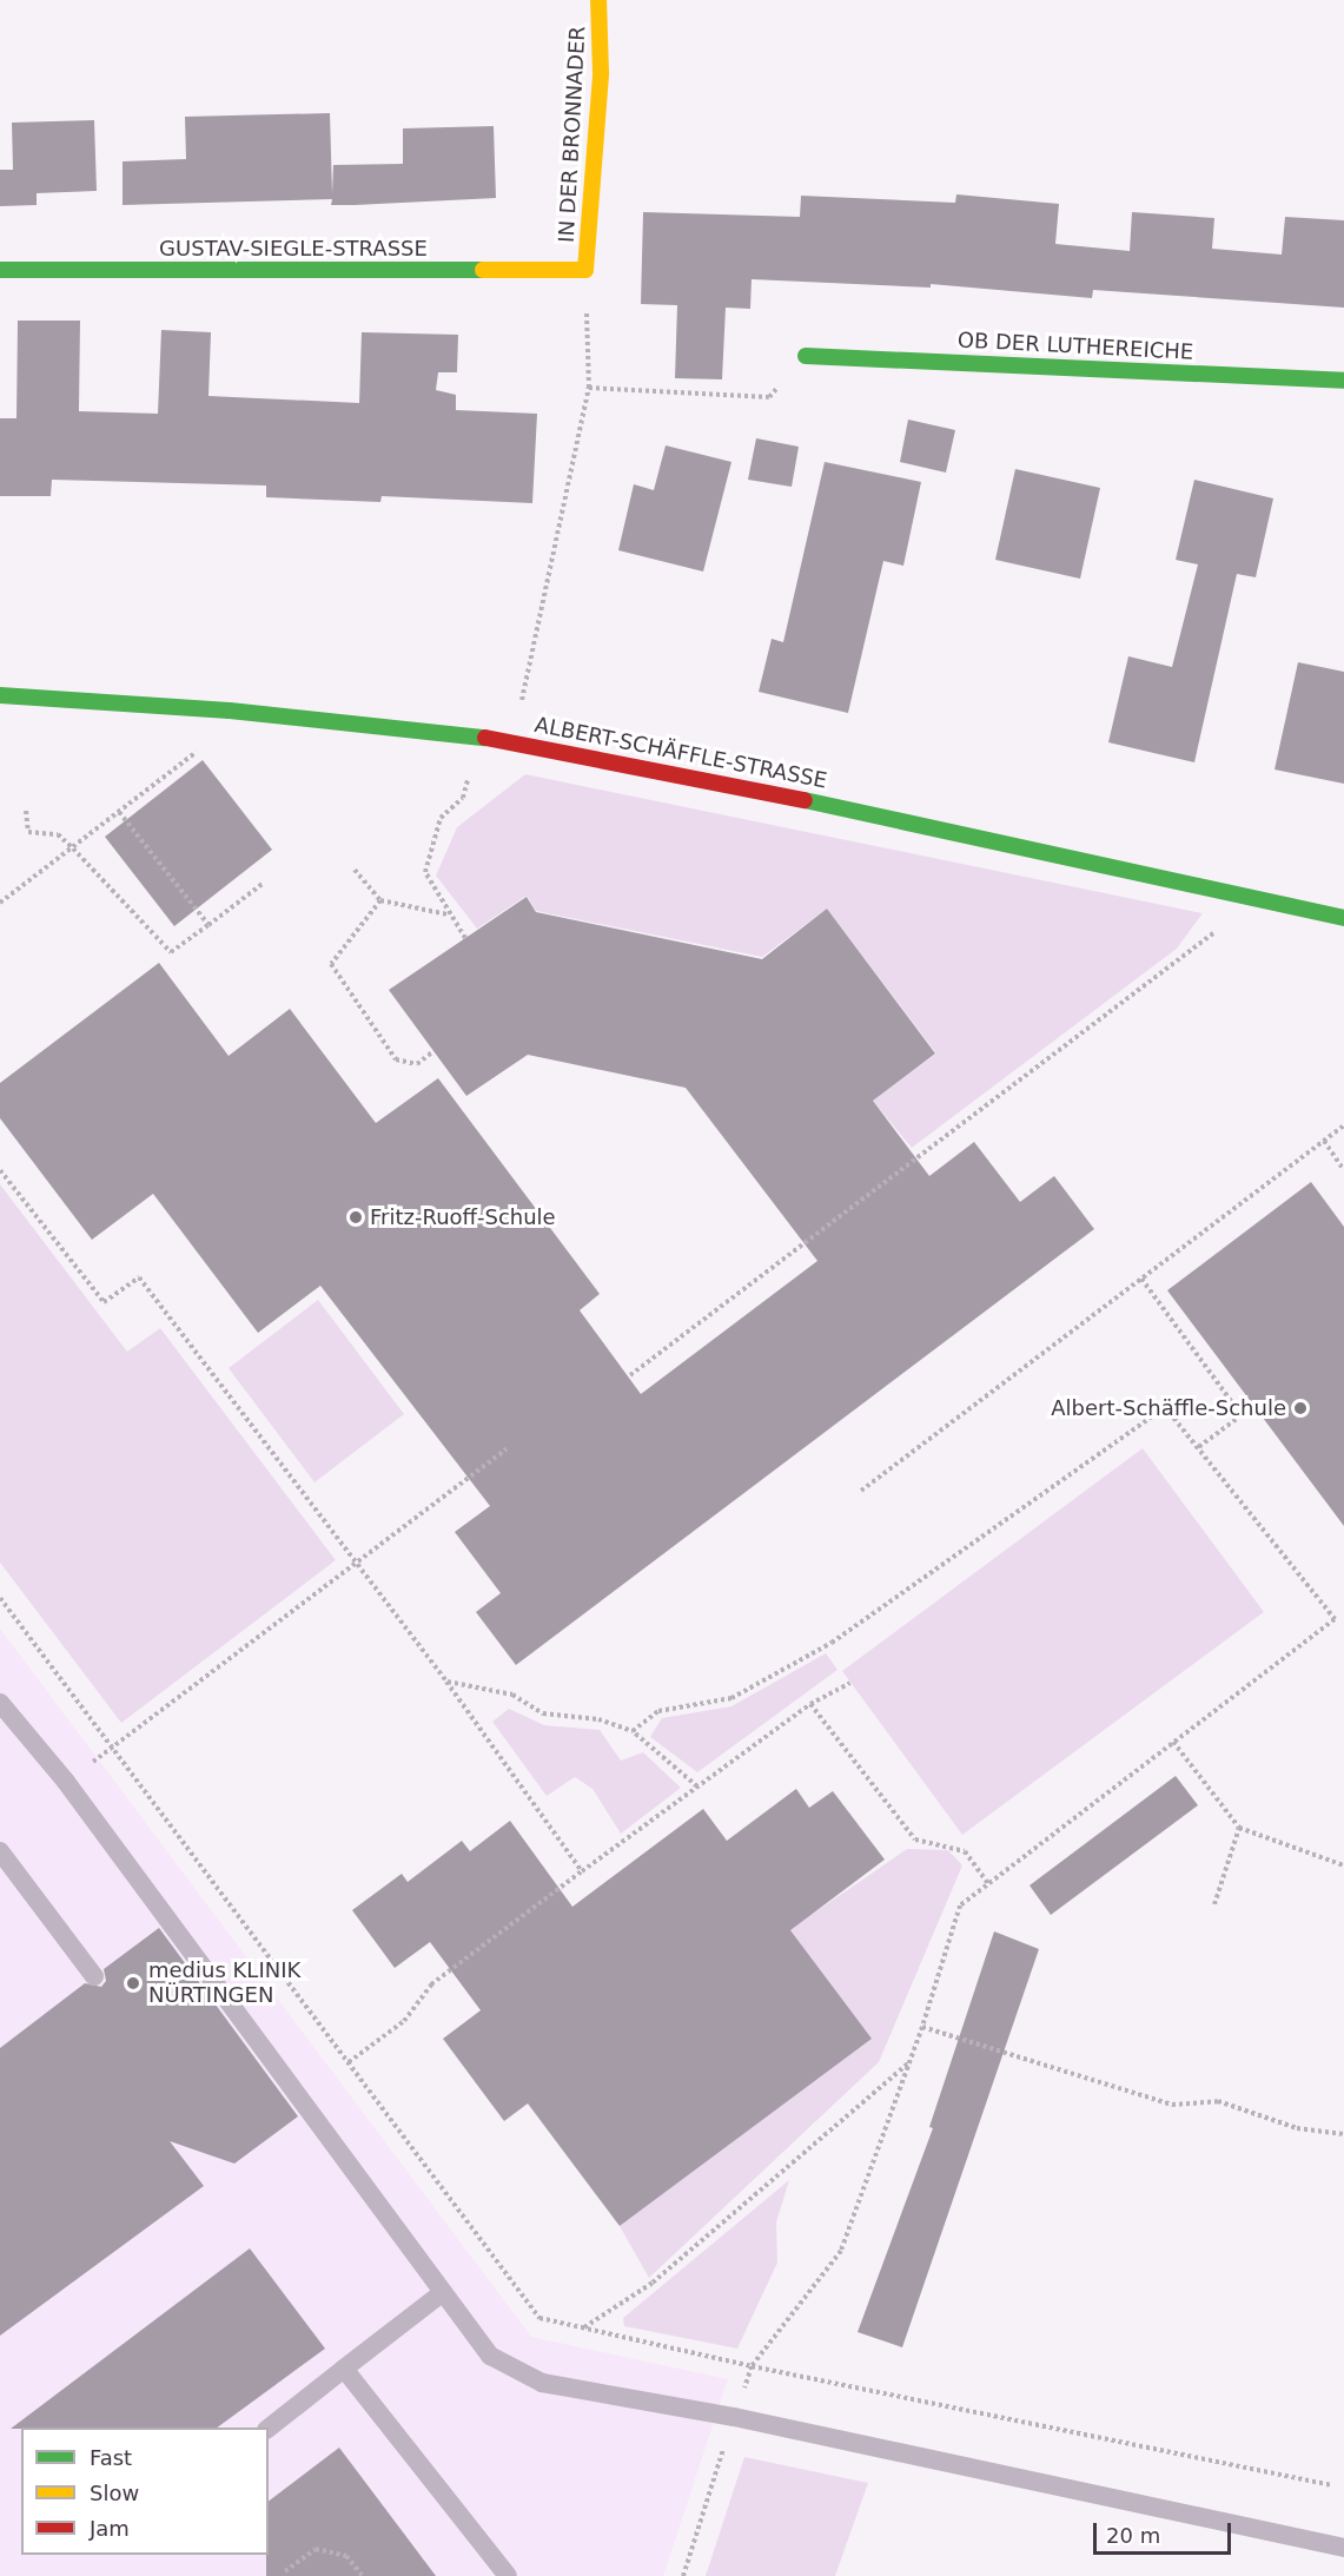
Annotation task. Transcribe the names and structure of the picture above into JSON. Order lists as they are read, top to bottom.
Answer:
{
  "streets": {
    "street": [
      "IN DER BRONNADER",
      "GUSTAV-SIEGLE-STRASSE",
      "OB DER LUTHEREICHE",
      "ALBERT-SCHÄFFLE-STRASSE"
    ]
  },
  "crossings": [
    ["IN DER BRONNADER", "GUSTAV-SIEGLE-STRASSE"]
  ],
  "places": ["Fritz-Ruoff-Schule", "Albert-Schäffle-Schule", "medius KLINIK NÜRTINGEN"],
  "legend": ["Fast", "Slow", "Jam"],
  "scale_bar": "20 m"
}
